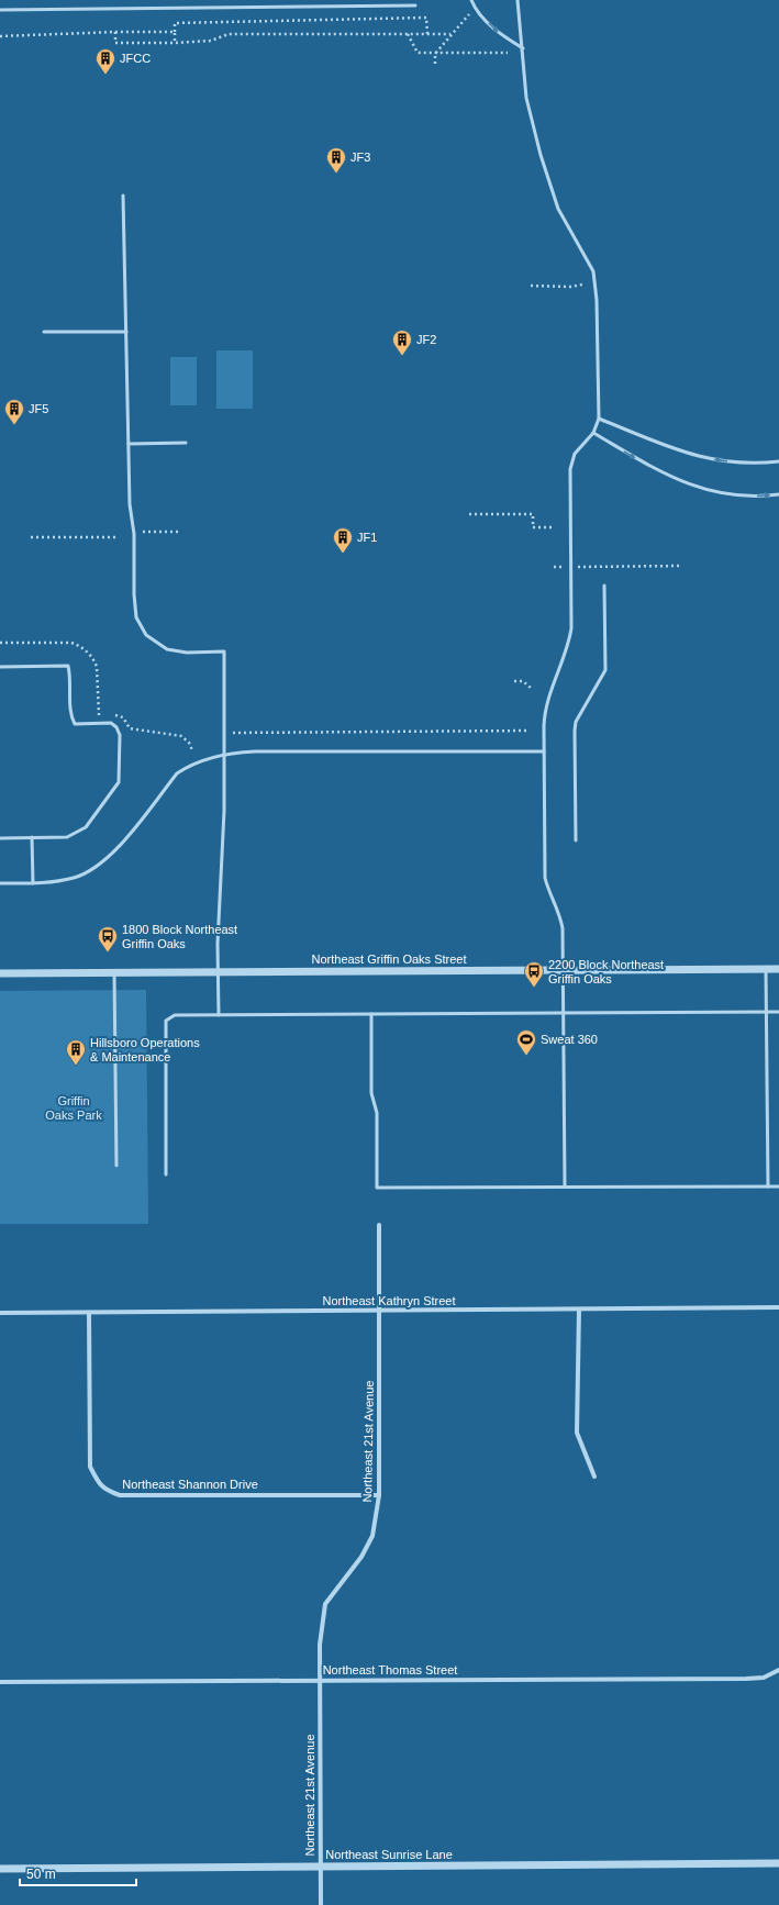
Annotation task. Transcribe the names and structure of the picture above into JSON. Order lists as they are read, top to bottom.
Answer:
{
  "streets": {
    "street": [
      "Northeast Griffin Oaks Street",
      "Northeast Kathryn Street",
      "Northeast 21st Avenue",
      "Northeast Shannon Drive",
      "Northeast Thomas Street",
      "Northeast Sunrise Lane"
    ]
  },
  "crossings": [
    ["Northeast Kathryn Street", "Northeast 21st Avenue"],
    ["Northeast Kathryn Street", "Northeast Shannon Drive"],
    ["Northeast 21st Avenue", "Northeast Shannon Drive"],
    ["Northeast 21st Avenue", "Northeast Thomas Street"],
    ["Northeast 21st Avenue", "Northeast Sunrise Lane"]
  ],
  "parks": ["Griffin Oaks Park"],
  "places": {
    "building": [
      "JFCC",
      "JF3",
      "JF2",
      "JF5",
      "JF1",
      "Hillsboro Operations & Maintenance"
    ],
    "bus stop": ["1800 Block Northeast Griffin Oaks", "2200 Block Northeast Griffin Oaks"],
    "sports": ["Sweat 360"]
  },
  "scale_bar": "50 m"
}
